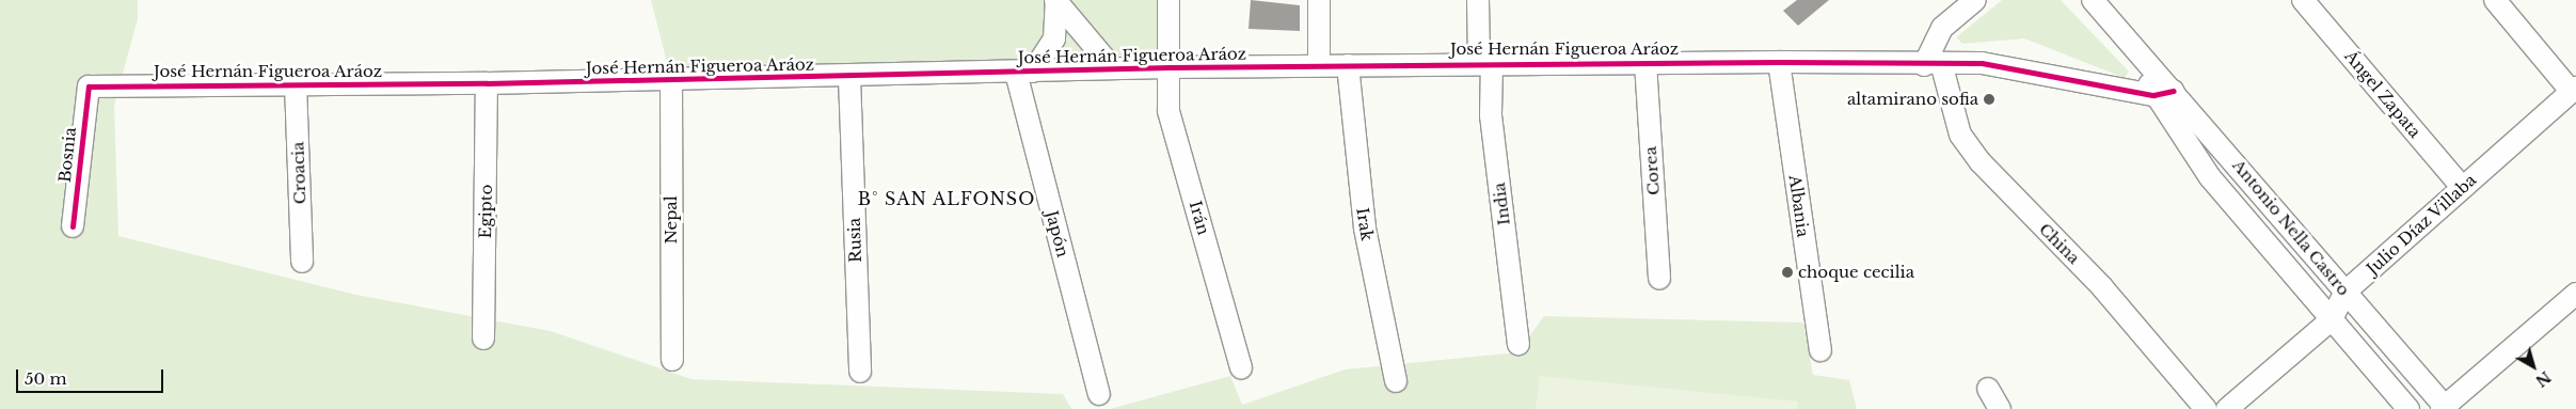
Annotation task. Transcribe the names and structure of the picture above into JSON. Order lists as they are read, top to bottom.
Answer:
{
  "streets": {
    "street": [
      "José Hernán Figueroa Aráoz",
      "Ángel Zapata",
      "Bosnia",
      "Corea",
      "Croacia",
      "India",
      "Albania",
      "Egipto",
      "Irán",
      "Nepal",
      "Irak",
      "Julio Díaz Villaba",
      "Antonio Nella Castro",
      "Japón",
      "Rusia",
      "China"
    ]
  },
  "crossings": [
    ["José Hernán Figueroa Aráoz", "Bosnia"],
    ["José Hernán Figueroa Aráoz", "Corea"],
    ["José Hernán Figueroa Aráoz", "Croacia"],
    ["José Hernán Figueroa Aráoz", "India"],
    ["José Hernán Figueroa Aráoz", "Albania"],
    ["José Hernán Figueroa Aráoz", "Egipto"],
    ["José Hernán Figueroa Aráoz", "Irán"],
    ["José Hernán Figueroa Aráoz", "Nepal"],
    ["José Hernán Figueroa Aráoz", "Irak"],
    ["José Hernán Figueroa Aráoz", "Antonio Nella Castro"],
    ["José Hernán Figueroa Aráoz", "Japón"],
    ["José Hernán Figueroa Aráoz", "Rusia"],
    ["José Hernán Figueroa Aráoz", "China"],
    ["Ángel Zapata", "Julio Díaz Villaba"],
    ["Julio Díaz Villaba", "Antonio Nella Castro"]
  ],
  "districts": ["B° SAN ALFONSO"],
  "places": ["altamirano sofia", "choque cecilia"],
  "scale_bar": "50 m",
  "north": "bottom right"
}
